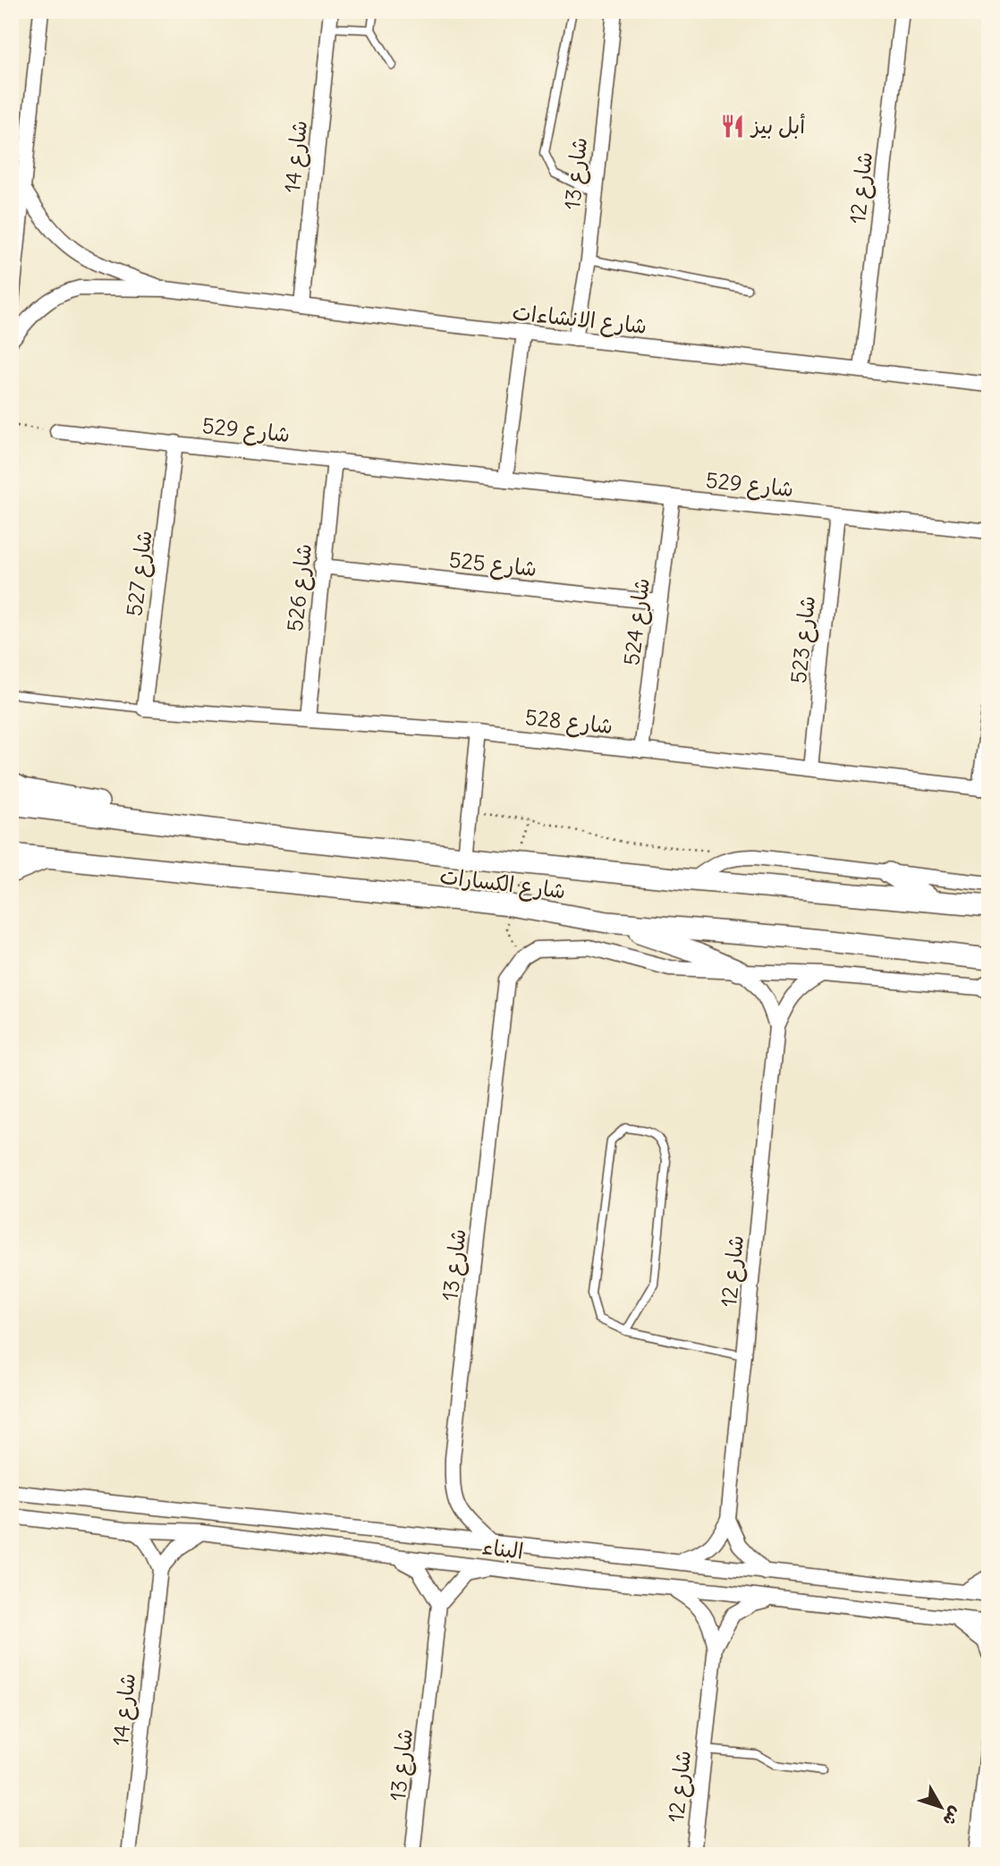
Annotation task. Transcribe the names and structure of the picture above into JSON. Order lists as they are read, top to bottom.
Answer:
{
  "streets": {
    "street": [
      "شارع 14",
      "شارع 13",
      "شارع 12",
      "شارع الانشاءات",
      "شارع 529",
      "شارع 525",
      "شارع 527",
      "شارع 526",
      "شارع 524",
      "شارع 523",
      "شارع 528",
      "شارع الكسارات",
      "البناء"
    ]
  },
  "crossings": [
    ["شارع 14", "شارع الانشاءات"],
    ["شارع 13", "شارع 12"],
    ["شارع 13", "شارع الانشاءات"],
    ["شارع 13", "البناء"],
    ["شارع 12", "شارع الانشاءات"],
    ["شارع 12", "البناء"],
    ["شارع 529", "شارع 527"],
    ["شارع 529", "شارع 526"],
    ["شارع 529", "شارع 524"],
    ["شارع 529", "شارع 523"],
    ["شارع 525", "شارع 526"],
    ["شارع 525", "شارع 524"],
    ["شارع 527", "شارع 528"],
    ["شارع 526", "شارع 528"],
    ["شارع 524", "شارع 528"],
    ["شارع 523", "شارع 528"]
  ],
  "places": {
    "restaurant": ["أبل بيز"]
  },
  "north": "bottom right"
}
